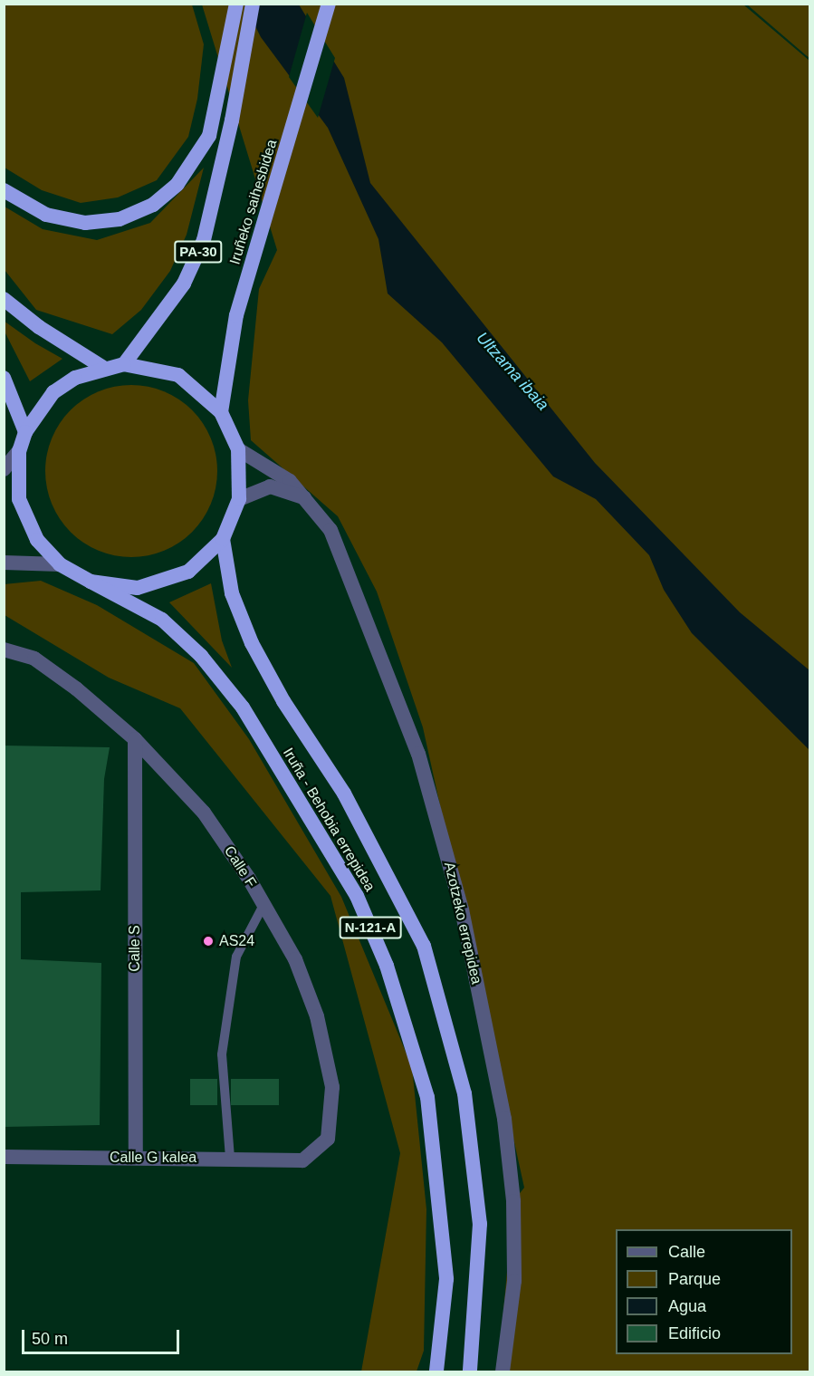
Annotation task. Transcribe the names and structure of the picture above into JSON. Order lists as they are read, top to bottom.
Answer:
{
  "streets": {
    "highway": [
      "Iruñeko saihesbidea",
      "PA-30",
      "Iruña - Behobia errepidea",
      "N-121-A"
    ],
    "street": [
      "Calle F",
      "Azotzeko errepidea",
      "Calle S",
      "Calle G kalea"
    ]
  },
  "crossings": [
    ["Iruñeko saihesbidea", "Iruña - Behobia errepidea"],
    ["PA-30", "Iruña - Behobia errepidea"],
    ["Calle F", "Calle S"],
    ["Calle F", "Calle G kalea"],
    ["Calle S", "Calle G kalea"]
  ],
  "water": ["Ultzama ibaia"],
  "places": ["AS24"],
  "legend": [
    "Calle",
    "Parque",
    "Agua",
    "Edificio"
  ],
  "scale_bar": "50 m"
}
